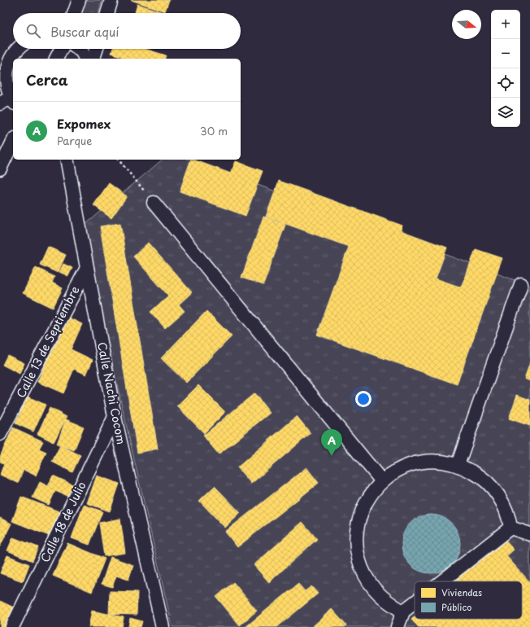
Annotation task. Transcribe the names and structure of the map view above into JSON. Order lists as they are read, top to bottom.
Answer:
{
  "streets": {
    "street": ["Calle 13 de Septiembre", "Calle Nachi Cocom", "Calle 18 de Julio"]
  },
  "crossings": [
    ["Calle 13 de Septiembre", "Calle Nachi Cocom"],
    ["Calle Nachi Cocom", "Calle 18 de Julio"]
  ],
  "legend": ["Viviendas", "Público"],
  "north": "right",
  "page": {
    "map_buttons": ["+", "−"],
    "search": "Buscar aquí",
    "heading": "Cerca",
    "list": [
      {
        "mark": "A",
        "name": "Expomex",
        "note": "Parque",
        "value": "30 m"
      }
    ],
    "pins": "A"
  }
}
